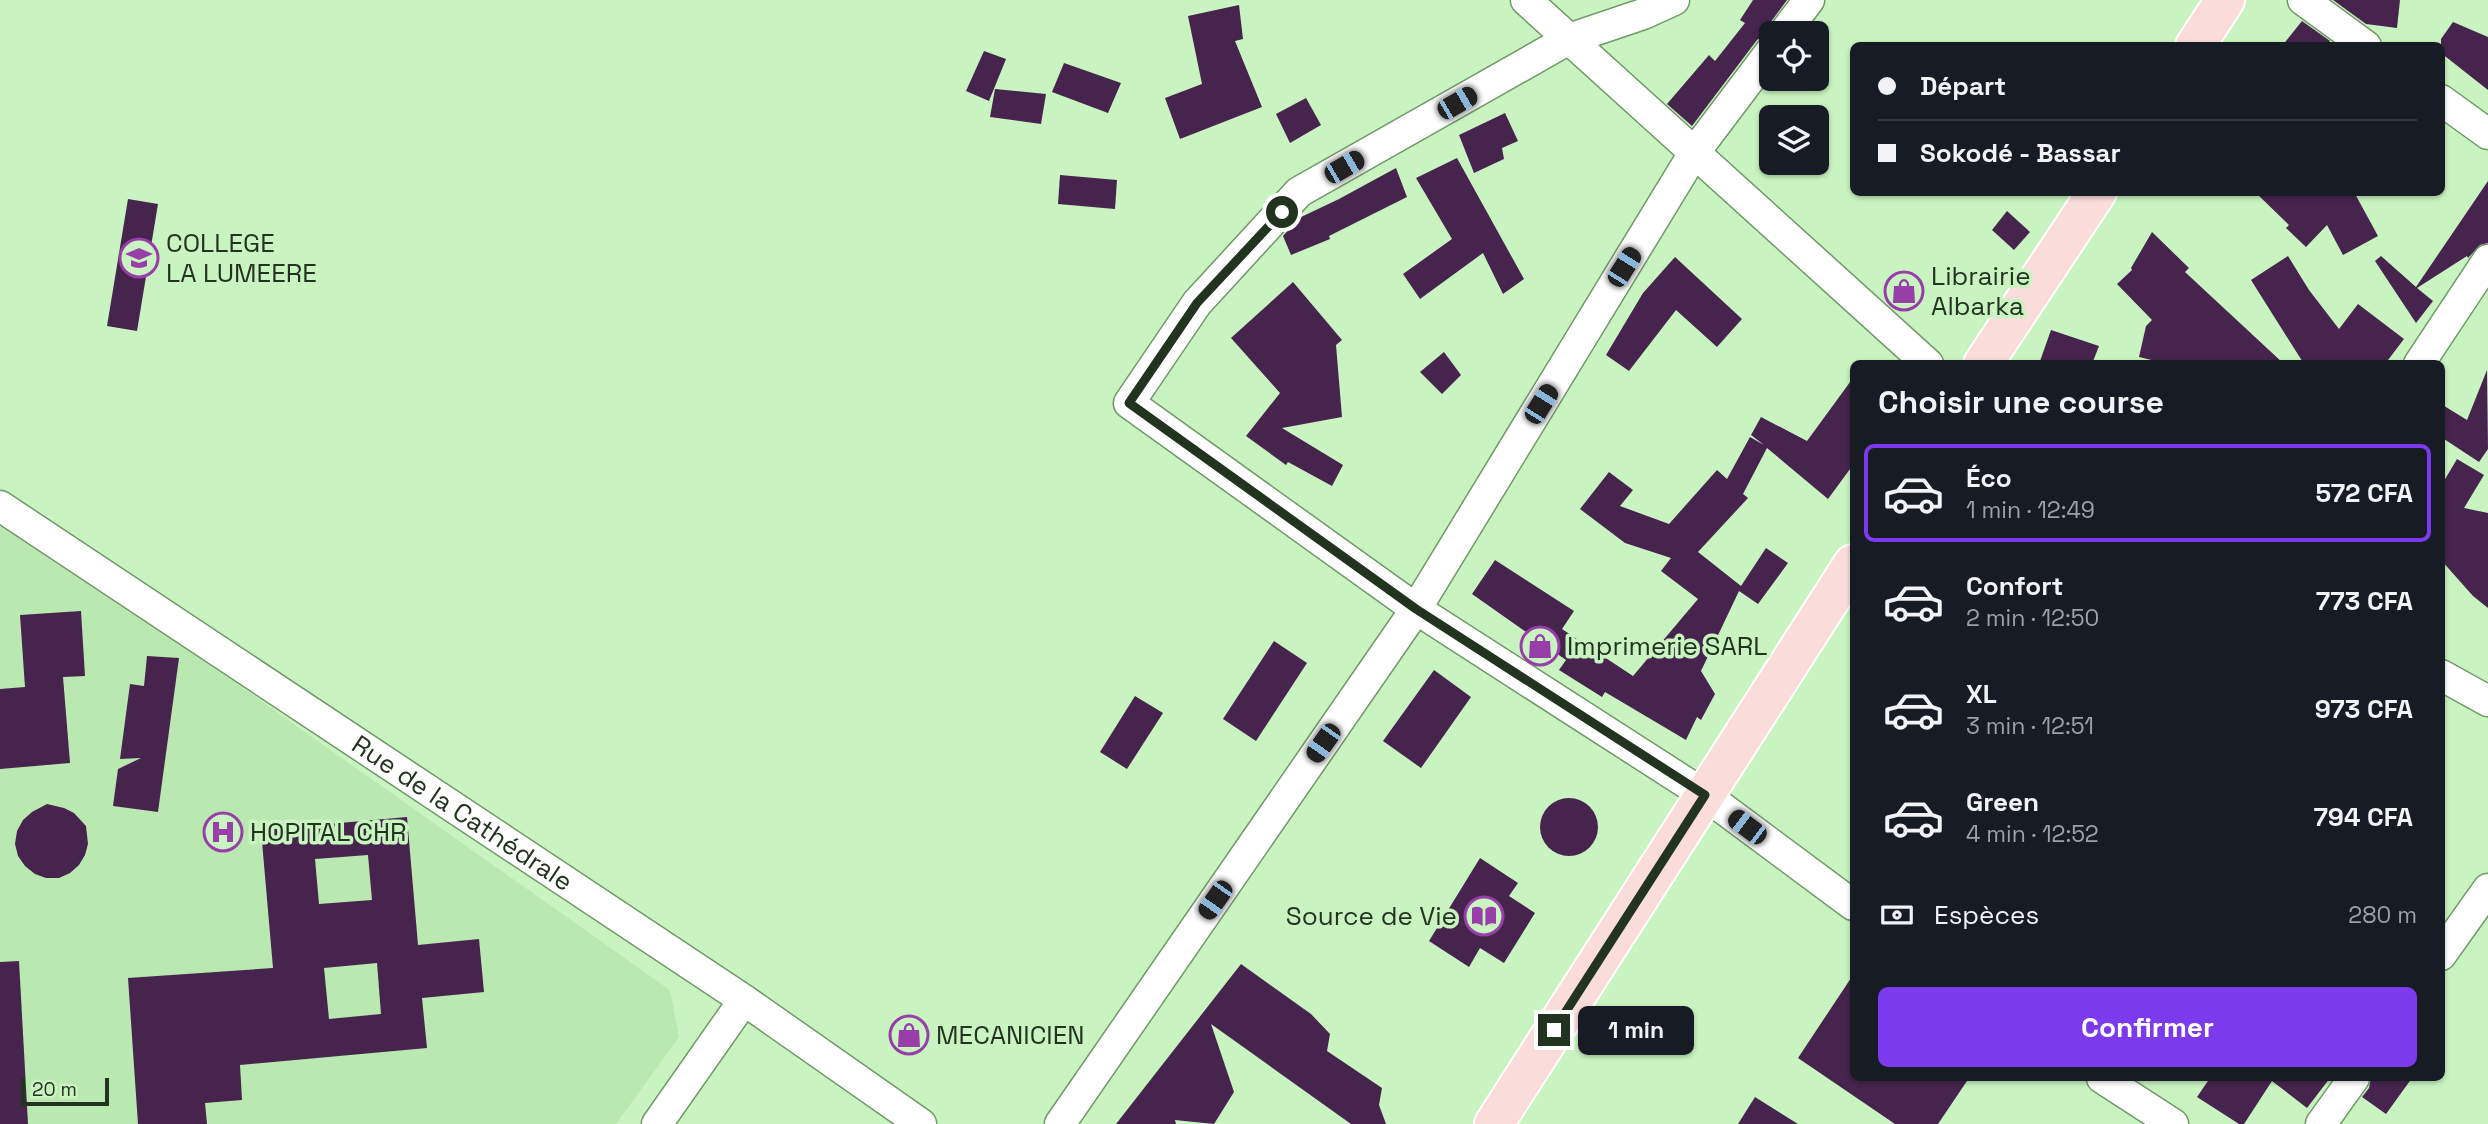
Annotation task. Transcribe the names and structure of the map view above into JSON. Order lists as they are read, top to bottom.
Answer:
{
  "streets": {
    "street": ["Rue de la Cathédrale"]
  },
  "places": {
    "school or university": ["COLLEGE LA LUMEERE"],
    "shop": ["Librairie Albarka", "Imprimerie SARL", "MECANICIEN"],
    "hospital": ["HOPITAL CHR"],
    "library": ["Source de Vie"]
  },
  "scale_bar": "20 m",
  "page": {
    "banner": ["Départ", "Sokodé - Bassar"],
    "heading": "Choisir une course",
    "list": [
      {
        "name": "Éco",
        "note": "1 min · 12:49",
        "value": "572 CFA"
      },
      {
        "name": "Confort",
        "note": "2 min · 12:50",
        "value": "773 CFA"
      },
      {
        "name": "XL",
        "note": "3 min · 12:51",
        "value": "973 CFA"
      },
      {
        "name": "Green",
        "note": "4 min · 12:52",
        "value": "794 CFA"
      }
    ],
    "pay": ["Espèces", "280 m"],
    "buttons": "Confirmer",
    "bubble": "1 min",
    "scale": "20 m"
  }
}
